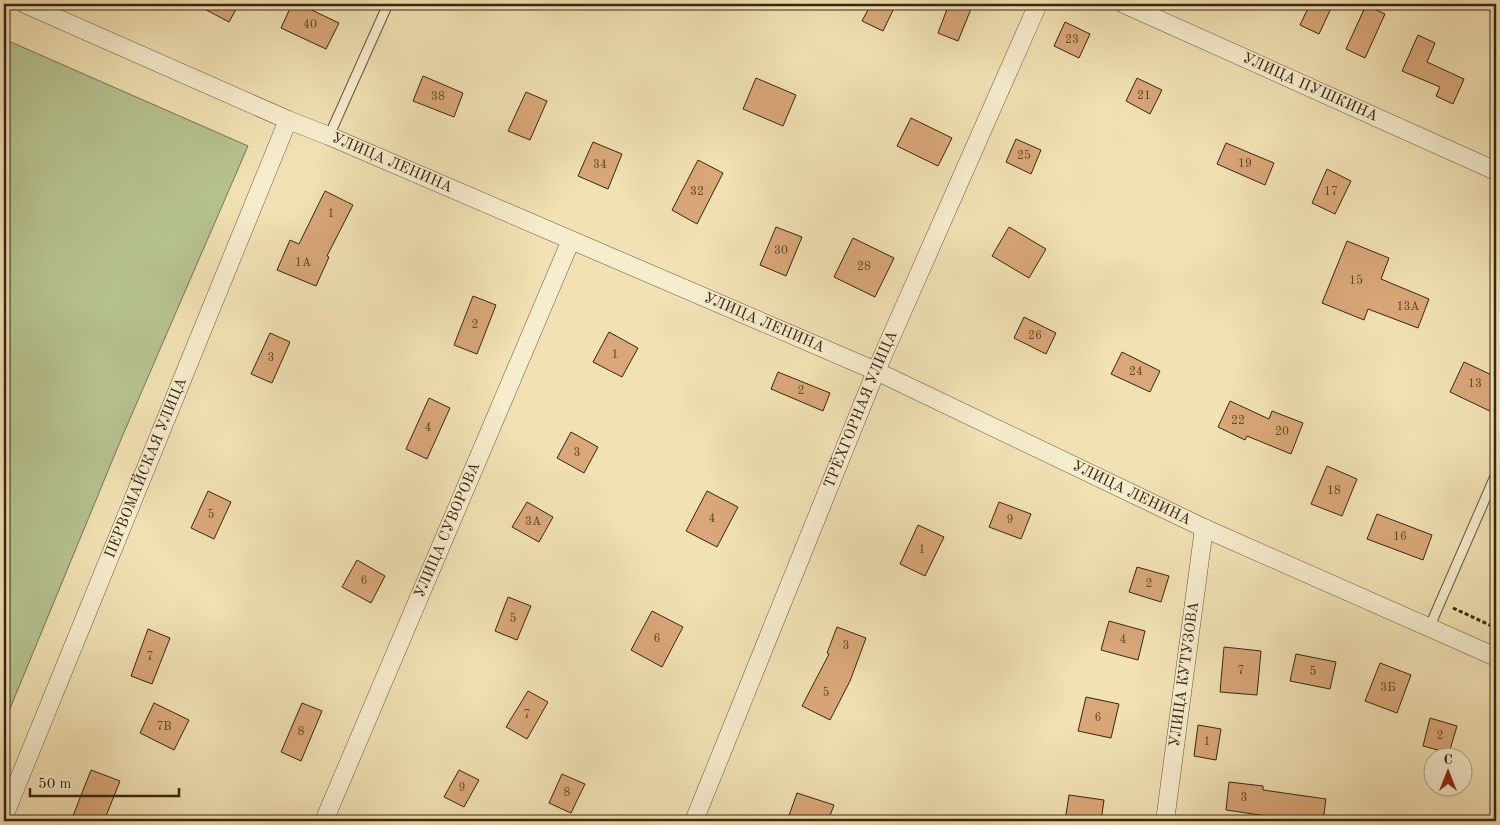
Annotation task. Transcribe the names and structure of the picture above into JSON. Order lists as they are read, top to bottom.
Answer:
{
  "streets": {
    "street": [
      "УЛИЦА ПУШКИНА",
      "УЛИЦА ЛЕНИНА",
      "ТРЁХГОРНАЯ УЛИЦА",
      "ПЕРВОМАЙСКАЯ УЛИЦА",
      "УЛИЦА СУВОРОВА",
      "УЛИЦА КУТУЗОВА"
    ]
  },
  "crossings": [
    ["УЛИЦА ЛЕНИНА", "ТРЁХГОРНАЯ УЛИЦА"],
    ["УЛИЦА ЛЕНИНА", "ПЕРВОМАЙСКАЯ УЛИЦА"],
    ["УЛИЦА ЛЕНИНА", "УЛИЦА СУВОРОВА"],
    ["УЛИЦА ЛЕНИНА", "УЛИЦА КУТУЗОВА"]
  ],
  "house_numbers": [
    "40",
    "23",
    "21",
    "38",
    "25",
    "19",
    "34",
    "32",
    "17",
    "1",
    "30",
    "1А",
    "28",
    "15",
    "13А",
    "2",
    "26",
    "1",
    "3",
    "24",
    "13",
    "2",
    "22",
    "4",
    "20",
    "3",
    "18",
    "5",
    "4",
    "9",
    "3А",
    "16",
    "1",
    "6",
    "2",
    "5",
    "6",
    "4",
    "3",
    "7",
    "7",
    "5",
    "3Б",
    "5",
    "7",
    "6",
    "7В",
    "8",
    "2",
    "1",
    "9",
    "8",
    "3"
  ],
  "scale_bar": "50 m",
  "north": "top"
}
